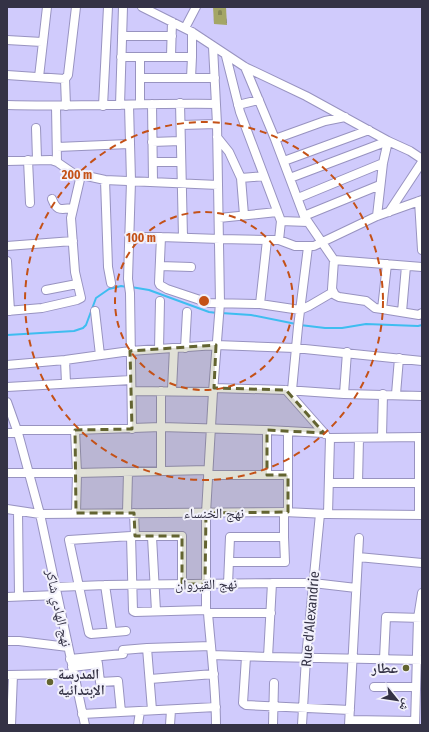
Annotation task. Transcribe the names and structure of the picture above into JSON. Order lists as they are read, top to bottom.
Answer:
{
  "streets": {
    "street": [
      "نهج الخنساء",
      "نهج القيروان",
      "نهج الهادي شاكر",
      "Rue d'Alexandrie"
    ]
  },
  "crossings": [
    ["نهج الخنساء", "نهج الهادي شاكر"],
    ["نهج الخنساء", "Rue d'Alexandrie"],
    ["نهج القيروان", "نهج الهادي شاكر"],
    ["نهج القيروان", "Rue d'Alexandrie"]
  ],
  "places": ["عطار", "المدرسة الإبتدائية"],
  "north": "bottom right",
  "rings": ["200 m", "100 m"]
}
